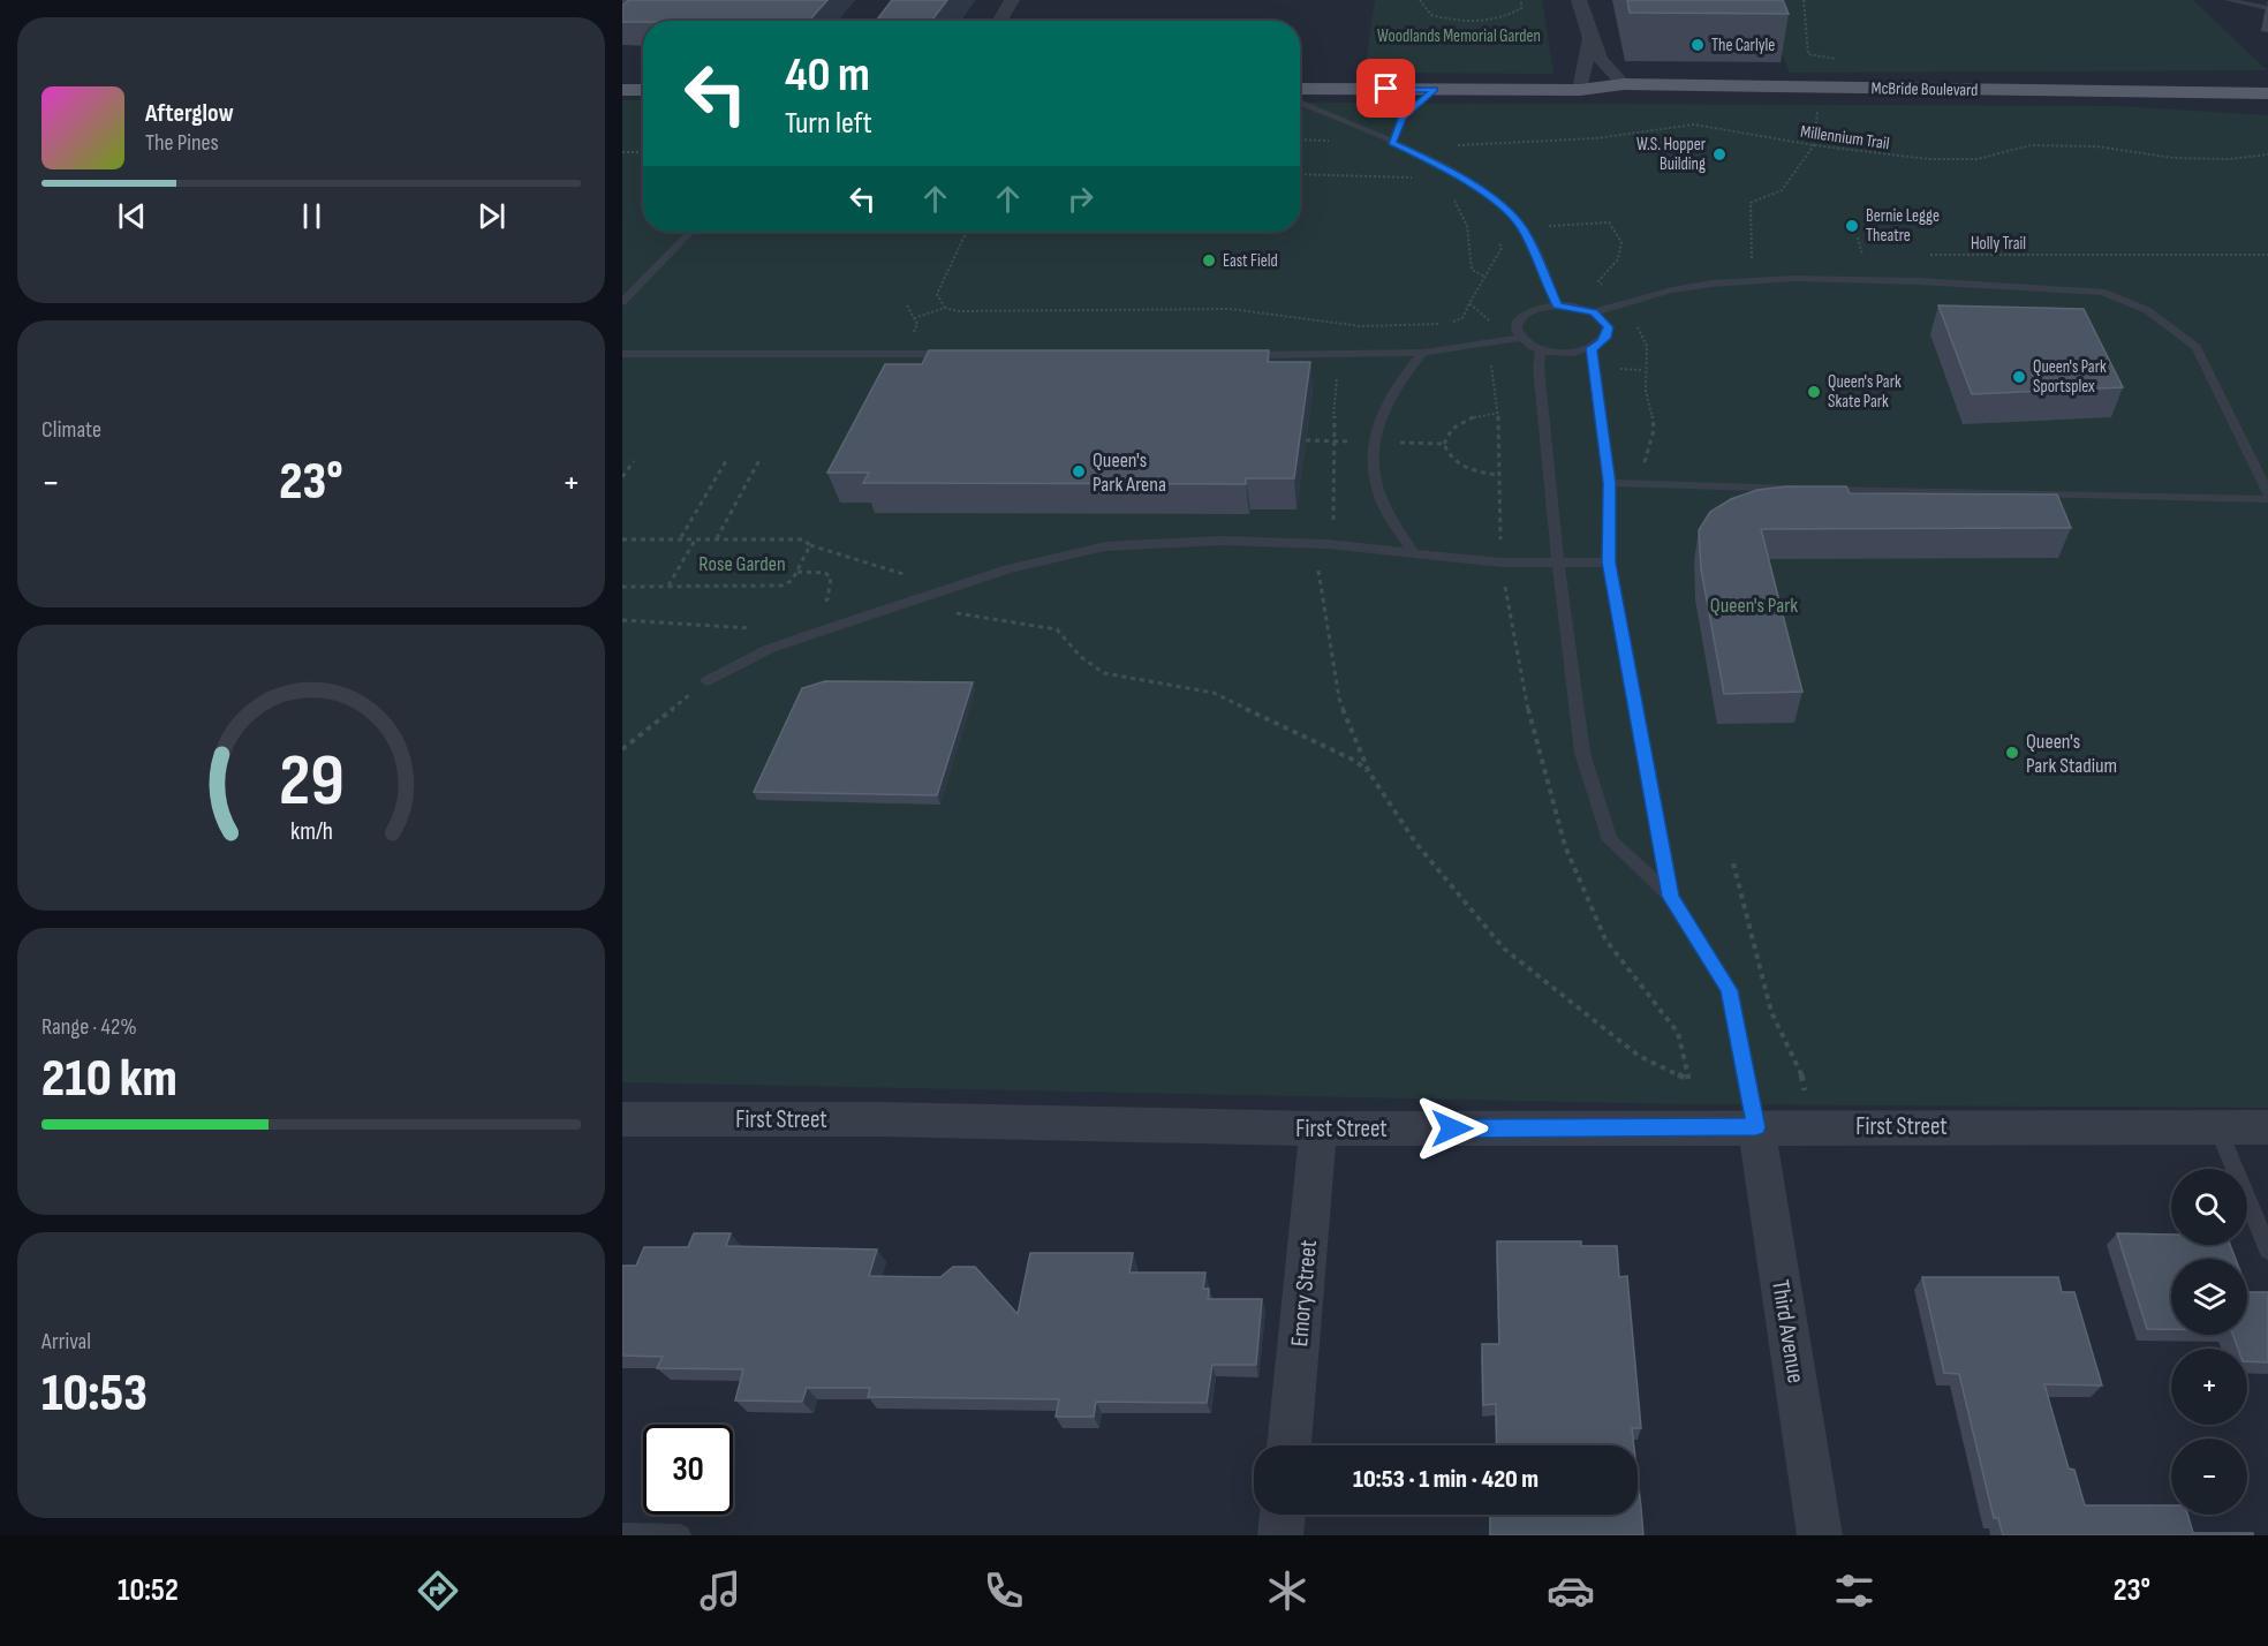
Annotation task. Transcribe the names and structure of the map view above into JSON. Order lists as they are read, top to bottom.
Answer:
{
  "streets": {
    "main road": ["McBride Boulevard"],
    "street": ["First Street", "Emory Street", "Third Avenue"],
    "path": ["Millennium Trail", "Holly Trail"]
  },
  "crossings": [
    ["First Street", "Emory Street"],
    ["First Street", "Third Avenue"]
  ],
  "parks": ["Woodlands Memorial Garden", "Rose Garden", "Queen's Park"],
  "places": [
    "The Carlyle",
    "W.S. Hopper Building",
    "Bernie Legge Theatre",
    "East Field",
    "Queen's Park Sportsplex",
    "Queen's Park Skate Park",
    "Queen's Park Arena",
    "Queen's Park Stadium"
  ],
  "page": {
    "turn": ["40 m", "Turn left"],
    "song": ["Afterglow", "The Pines"],
    "tile": [
      "Climate",
      ["Range · 42%", "210 km"],
      ["Arrival", "10:53"]
    ],
    "heat": ["−", "23°", "+"],
    "map_buttons": ["+", "−"],
    "limit": "30",
    "trip": "10:53 · 1 min · 420 m",
    "tabs": ["10:52", "23°"],
    "gauge": ["29", "km/h"]
  }
}
